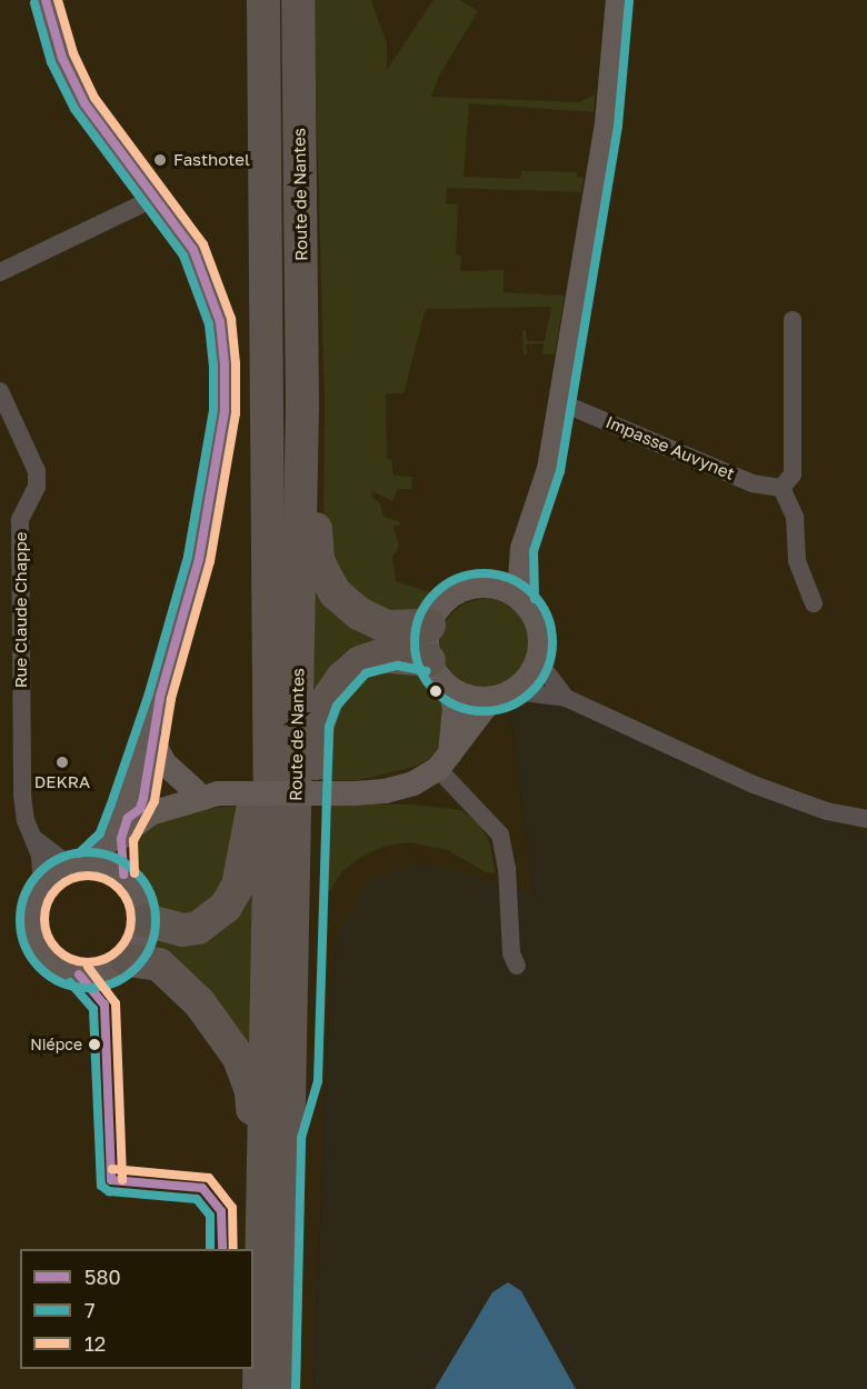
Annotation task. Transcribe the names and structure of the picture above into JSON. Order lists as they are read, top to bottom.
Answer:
{
  "streets": {
    "highway": ["Route de Nantes"],
    "street": ["Impasse Auvynet", "Rue Claude Chappe"]
  },
  "places": ["Fasthotel", "DEKRA", "Niépce"],
  "lines": ["transit line 580", "transit line 12", "transit line 7"],
  "legend": ["580", "7", "12"]
}
